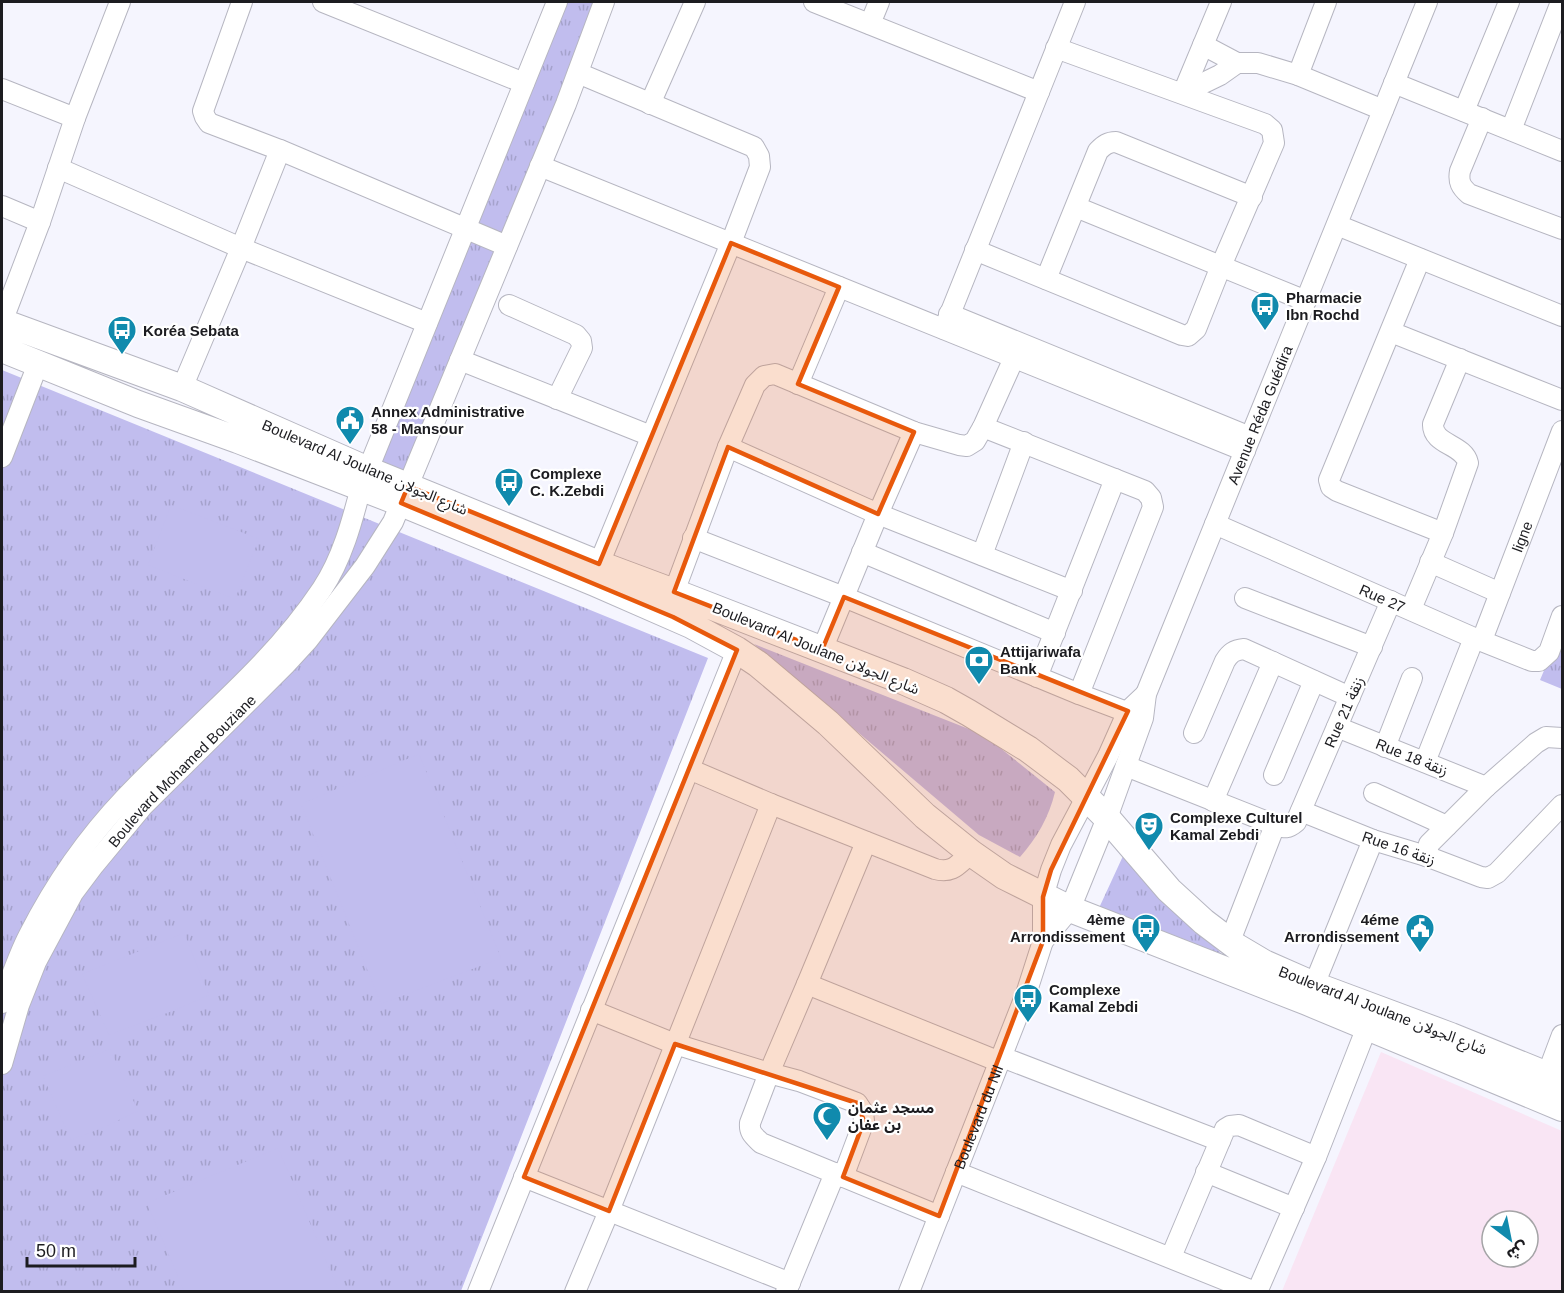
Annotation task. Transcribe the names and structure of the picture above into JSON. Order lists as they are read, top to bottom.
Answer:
{
  "streets": {
    "main road": ["Boulevard Al Joulane شارع الجولان"],
    "street": [
      "Avenue Réda Guédira",
      "ligne",
      "Rue 27",
      "Rue 21 زنقة",
      "Rue 18 زنقة",
      "Boulevard Mohamed Bouziane",
      "Rue 16 زنقة",
      "Boulevard du Nil"
    ]
  },
  "crossings": [
    ["Avenue Réda Guédira", "Boulevard Al Joulane شارع الجولان"],
    ["Avenue Réda Guédira", "Rue 27"],
    ["Avenue Réda Guédira", "Boulevard du Nil"],
    ["Boulevard Al Joulane شارع الجولان", "Boulevard Mohamed Bouziane"],
    ["Boulevard Al Joulane شارع الجولان", "Boulevard du Nil"],
    ["ligne", "Rue 27"],
    ["ligne", "Rue 18 زنقة"],
    ["Rue 27", "Rue 21 زنقة"],
    ["Rue 21 زنقة", "Rue 18 زنقة"],
    ["Rue 21 زنقة", "Rue 16 زنقة"]
  ],
  "places": {
    "bus stop": [
      "Pharmacie Ibn Rochd",
      "Koréa Sebata",
      "Complexe C. K.Zebdi",
      "4ème Arrondissement",
      "Complexe Kamal Zebdi"
    ],
    "public building": ["Annex Administrative 58 - Mansour", "4éme Arrondissement"],
    "bank": ["Attijariwafa Bank"],
    "theatre": ["Complexe Culturel Kamal Zebdi"],
    "mosque": ["مسجد عثمان بن عفان"]
  },
  "scale_bar": "50 m",
  "north": "bottom right"
}
